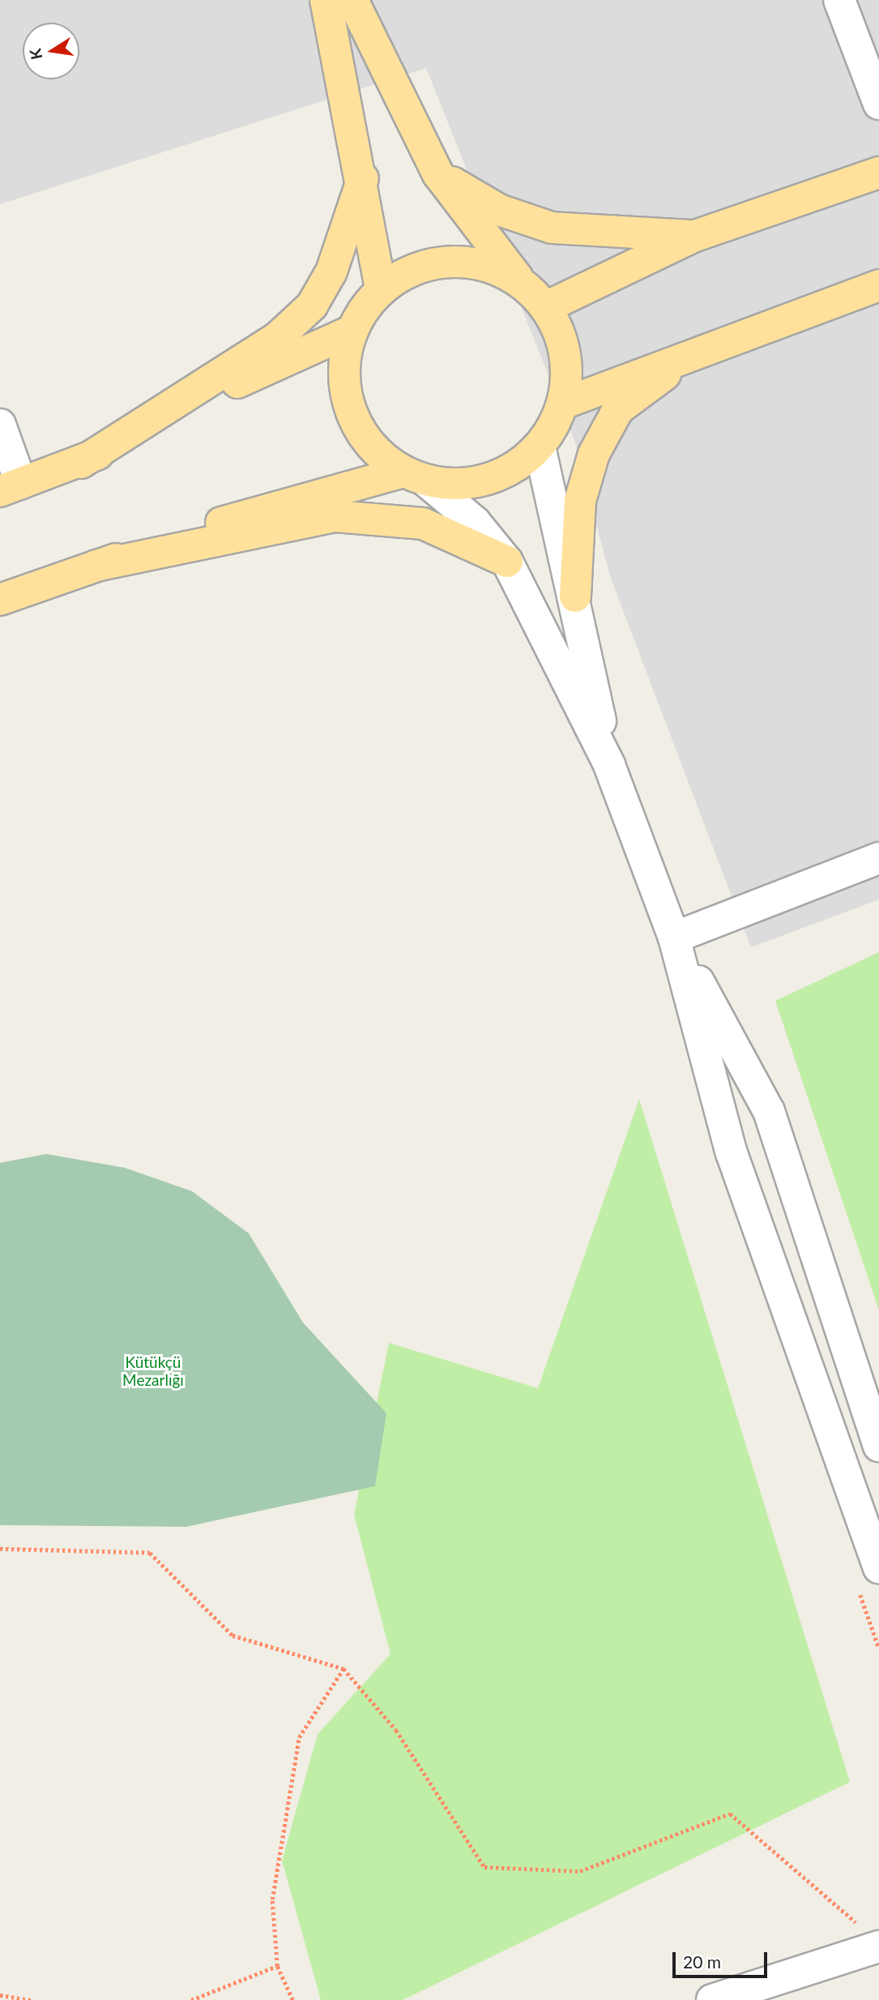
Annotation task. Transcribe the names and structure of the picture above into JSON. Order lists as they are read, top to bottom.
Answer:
{
  "parks": ["Kütükçü Mezarlığı"],
  "scale_bar": "20 m",
  "north": "left"
}
